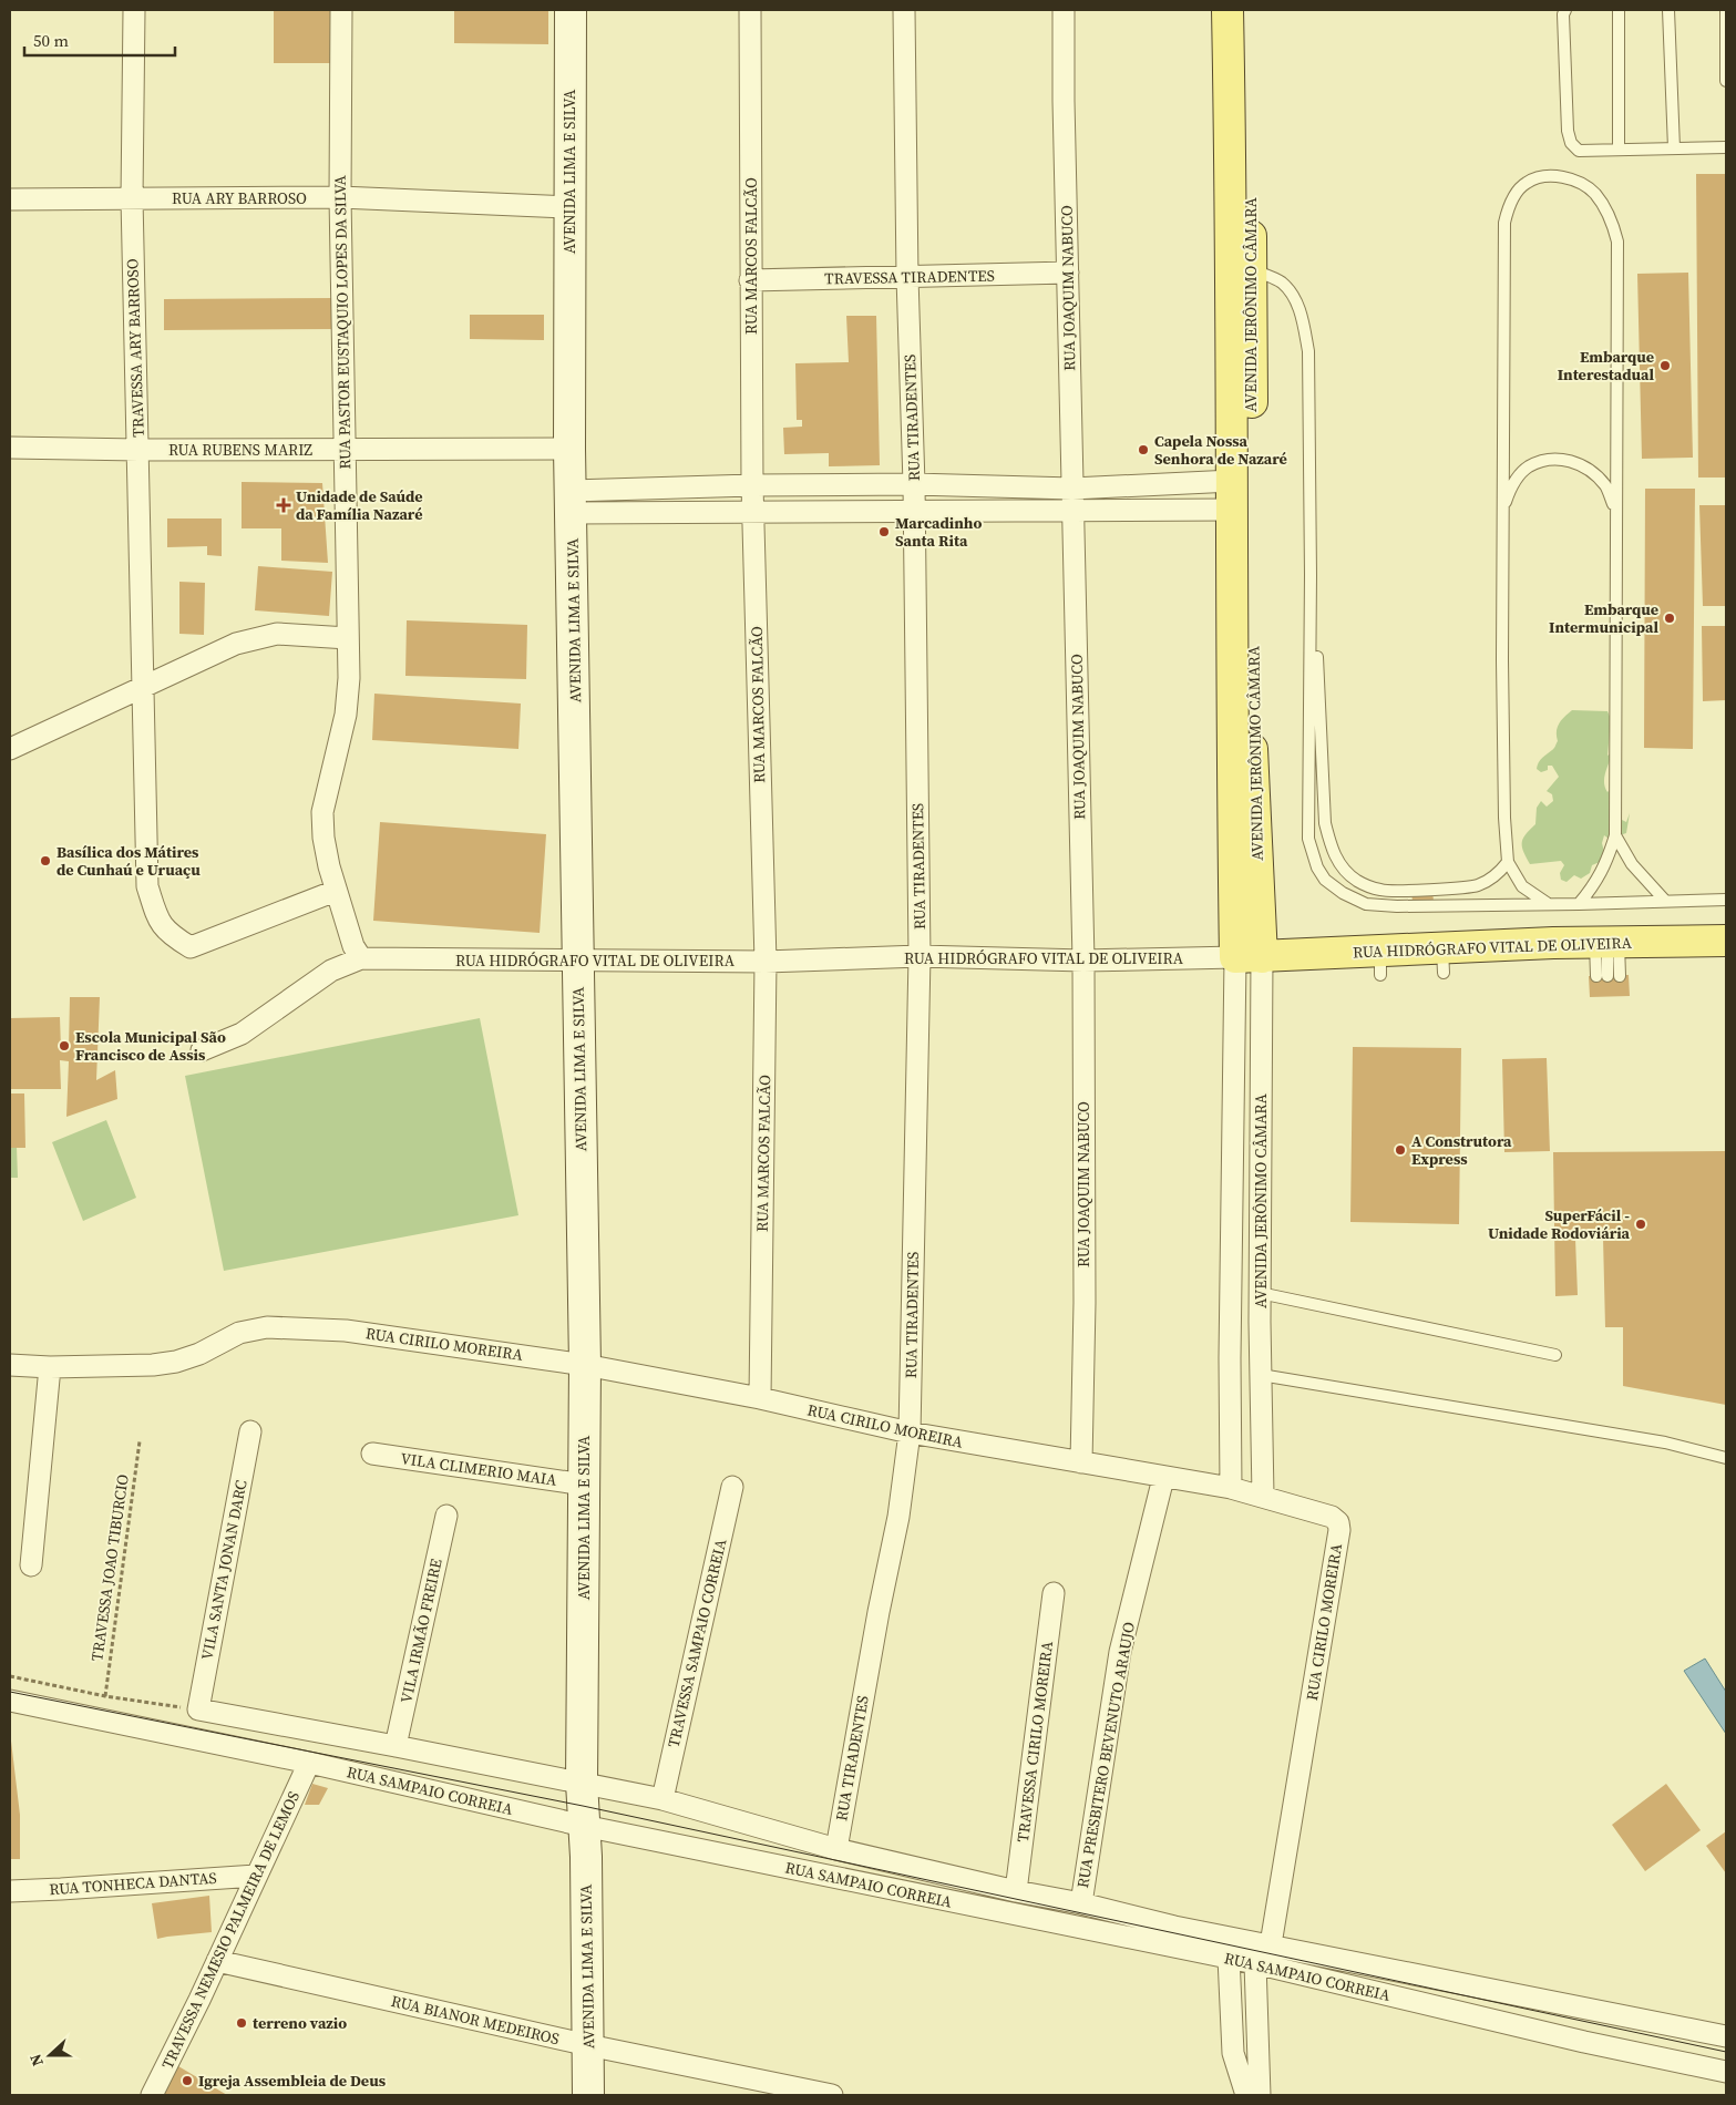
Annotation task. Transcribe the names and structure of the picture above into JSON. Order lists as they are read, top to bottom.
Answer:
{
  "streets": {
    "main road": ["AVENIDA LIMA E SILVA", "AVENIDA JERÔNIMO CÂMARA", "RUA HIDRÓGRAFO VITAL DE OLIVEIRA"],
    "street": [
      "RUA ARY BARROSO",
      "RUA MARCOS FALCÃO",
      "TRAVESSA TIRADENTES",
      "RUA JOAQUIM NABUCO",
      "RUA PASTOR EUSTAQUIO LOPES DA SILVA",
      "TRAVESSA ARY BARROSO",
      "RUA TIRADENTES",
      "RUA RUBENS MARIZ",
      "RUA CIRILO MOREIRA",
      "VILA CLIMERIO MAIA",
      "VILA SANTA JONAN DARC",
      "VILA IRMÃO FREIRE",
      "TRAVESSA SAMPAIO CORREIA",
      "TRAVESSA CIRILO MOREIRA",
      "RUA PRESBITERO BEVENUTO ARAUJO",
      "RUA SAMPAIO CORREIA",
      "RUA TONHECA DANTAS",
      "TRAVESSA NEMESIO PALMEIRA DE LEMOS",
      "RUA BIANOR MEDEIROS"
    ],
    "path": ["TRAVESSA JOAO TIBURCIO"]
  },
  "crossings": [
    ["AVENIDA LIMA E SILVA", "RUA ARY BARROSO"],
    ["AVENIDA LIMA E SILVA", "RUA RUBENS MARIZ"],
    ["AVENIDA LIMA E SILVA", "RUA HIDRÓGRAFO VITAL DE OLIVEIRA"],
    ["AVENIDA LIMA E SILVA", "RUA CIRILO MOREIRA"],
    ["AVENIDA LIMA E SILVA", "VILA CLIMERIO MAIA"],
    ["AVENIDA LIMA E SILVA", "RUA SAMPAIO CORREIA"],
    ["AVENIDA LIMA E SILVA", "RUA BIANOR MEDEIROS"],
    ["RUA ARY BARROSO", "RUA PASTOR EUSTAQUIO LOPES DA SILVA"],
    ["RUA ARY BARROSO", "TRAVESSA ARY BARROSO"],
    ["RUA MARCOS FALCÃO", "TRAVESSA TIRADENTES"],
    ["RUA MARCOS FALCÃO", "RUA HIDRÓGRAFO VITAL DE OLIVEIRA"],
    ["RUA MARCOS FALCÃO", "RUA CIRILO MOREIRA"],
    ["TRAVESSA TIRADENTES", "RUA JOAQUIM NABUCO"],
    ["TRAVESSA TIRADENTES", "RUA TIRADENTES"],
    ["RUA JOAQUIM NABUCO", "RUA HIDRÓGRAFO VITAL DE OLIVEIRA"],
    ["RUA JOAQUIM NABUCO", "RUA CIRILO MOREIRA"],
    ["AVENIDA JERÔNIMO CÂMARA", "RUA HIDRÓGRAFO VITAL DE OLIVEIRA"],
    ["AVENIDA JERÔNIMO CÂMARA", "RUA CIRILO MOREIRA"],
    ["RUA PASTOR EUSTAQUIO LOPES DA SILVA", "TRAVESSA ARY BARROSO"],
    ["RUA PASTOR EUSTAQUIO LOPES DA SILVA", "RUA RUBENS MARIZ"],
    ["RUA PASTOR EUSTAQUIO LOPES DA SILVA", "RUA HIDRÓGRAFO VITAL DE OLIVEIRA"],
    ["TRAVESSA ARY BARROSO", "RUA RUBENS MARIZ"],
    ["RUA TIRADENTES", "RUA HIDRÓGRAFO VITAL DE OLIVEIRA"],
    ["RUA TIRADENTES", "RUA CIRILO MOREIRA"],
    ["RUA TIRADENTES", "RUA SAMPAIO CORREIA"],
    ["RUA CIRILO MOREIRA", "RUA PRESBITERO BEVENUTO ARAUJO"],
    ["RUA CIRILO MOREIRA", "RUA SAMPAIO CORREIA"],
    ["VILA SANTA JONAN DARC", "RUA SAMPAIO CORREIA"],
    ["VILA IRMÃO FREIRE", "RUA SAMPAIO CORREIA"],
    ["TRAVESSA SAMPAIO CORREIA", "RUA SAMPAIO CORREIA"],
    ["TRAVESSA CIRILO MOREIRA", "RUA SAMPAIO CORREIA"],
    ["RUA PRESBITERO BEVENUTO ARAUJO", "RUA SAMPAIO CORREIA"],
    ["RUA SAMPAIO CORREIA", "TRAVESSA NEMESIO PALMEIRA DE LEMOS"],
    ["RUA TONHECA DANTAS", "TRAVESSA NEMESIO PALMEIRA DE LEMOS"],
    ["TRAVESSA NEMESIO PALMEIRA DE LEMOS", "RUA BIANOR MEDEIROS"]
  ],
  "places": {
    "other": [
      "Embarque Interestadual",
      "Capela Nossa Senhora de Nazaré",
      "Marcadinho Santa Rita",
      "Embarque Intermunicipal",
      "Basílica dos Mátires de Cunhaú e Uruaçu",
      "Escola Municipal São Francisco de Assis",
      "A Construtora Express",
      "SuperFácil - Unidade Rodoviária",
      "terreno vazio",
      "Igreja Assembleia de Deus"
    ],
    "health": ["Unidade de Saúde da Família Nazaré"]
  },
  "scale_bar": "50 m",
  "north": "left"
}
